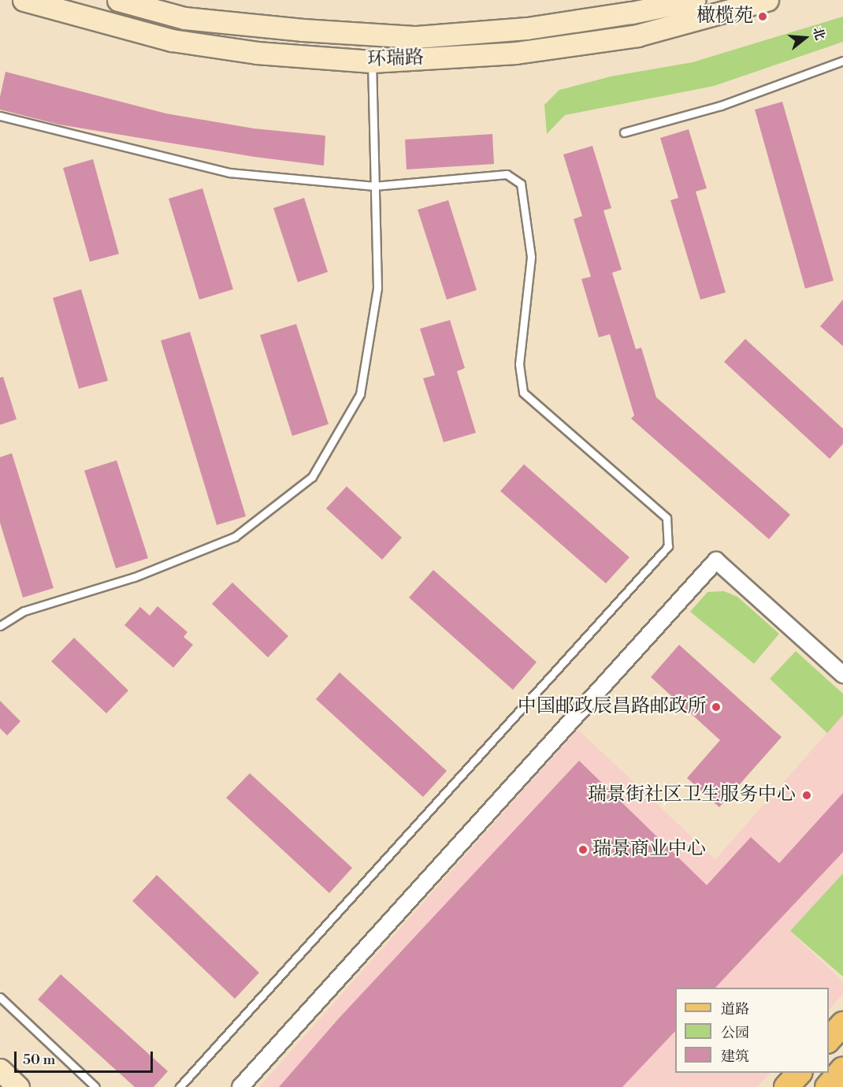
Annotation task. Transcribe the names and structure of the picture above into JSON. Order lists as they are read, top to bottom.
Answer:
{
  "streets": {
    "main road": ["环瑞路"]
  },
  "places": [
    "橄榄苑",
    "中国邮政辰昌路邮政所",
    "瑞景街社区卫生服务中心",
    "瑞景商业中心"
  ],
  "legend": ["道路", "公园", "建筑"],
  "scale_bar": "50 m",
  "north": "right"
}
